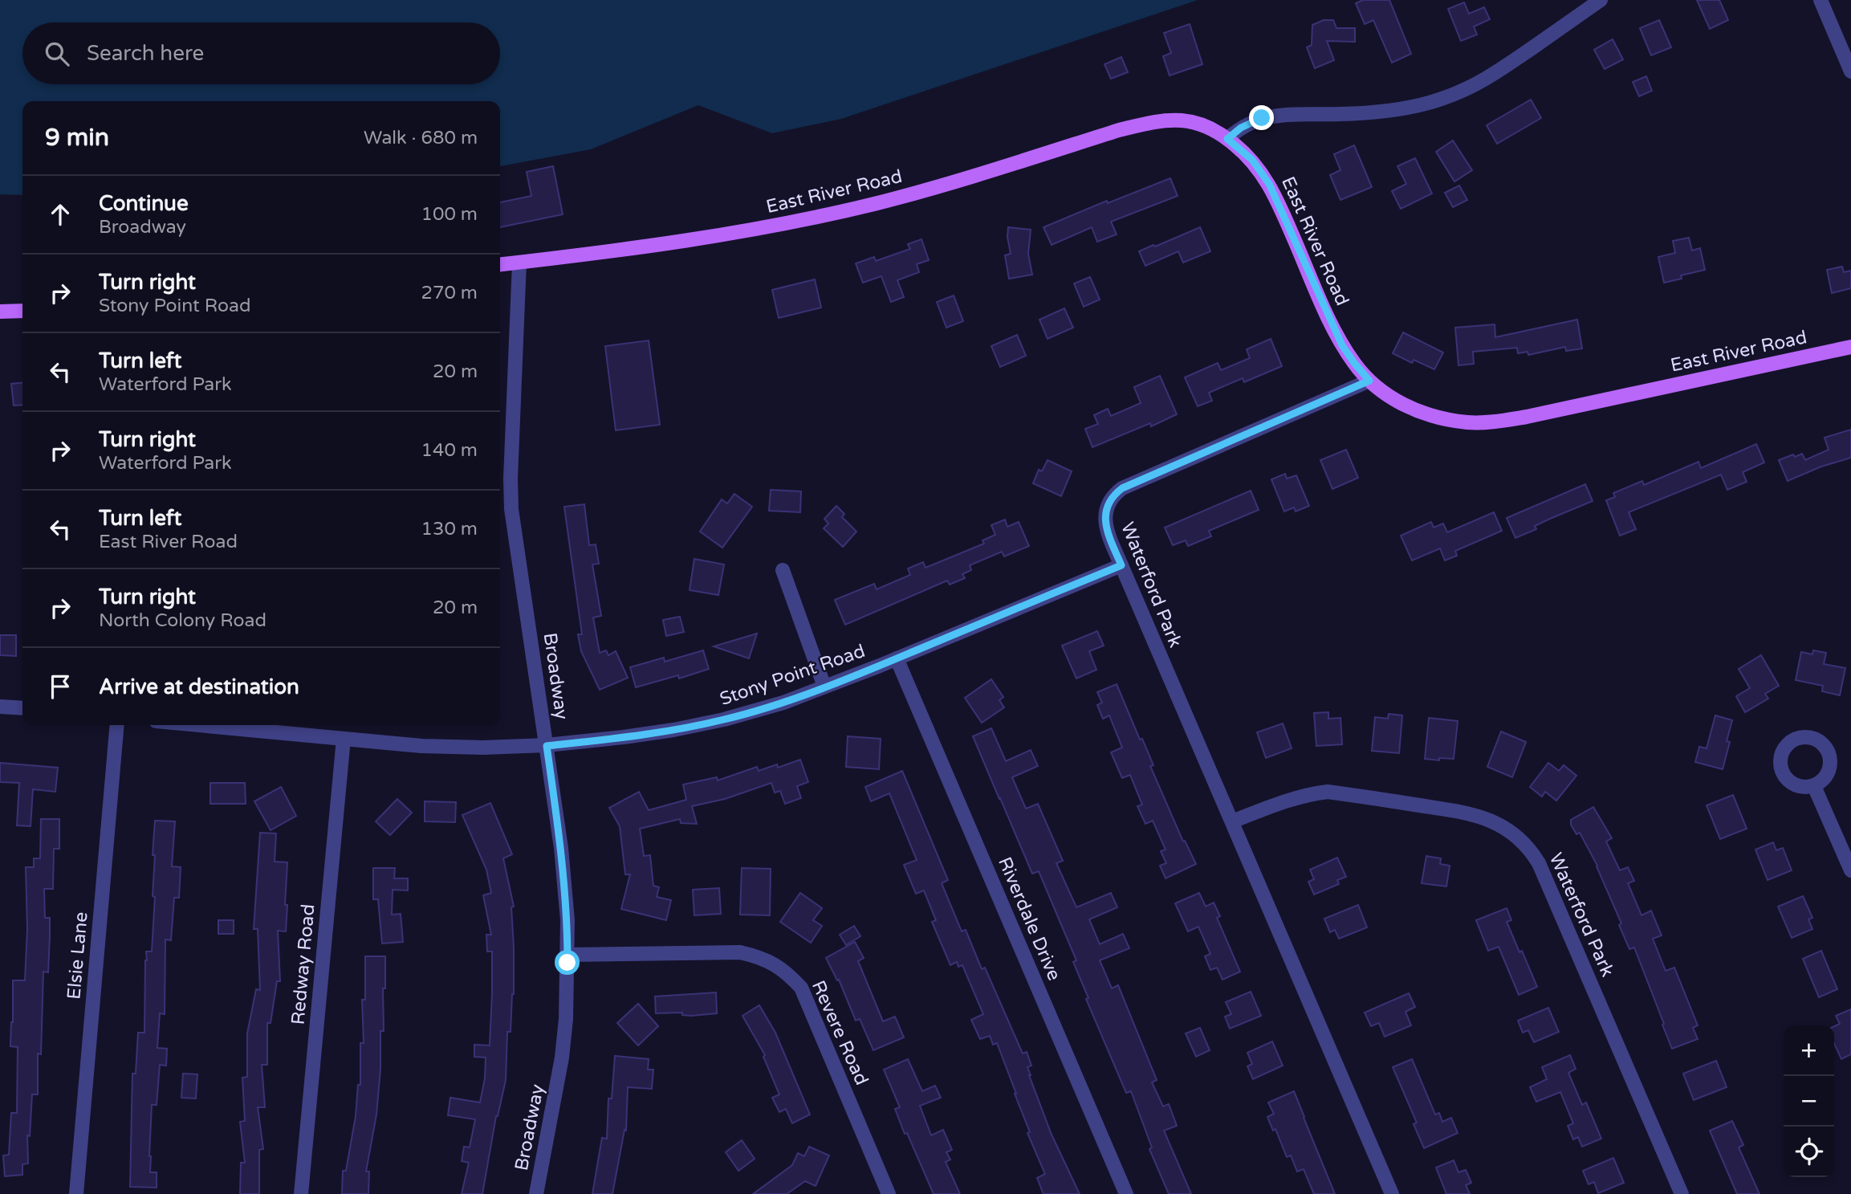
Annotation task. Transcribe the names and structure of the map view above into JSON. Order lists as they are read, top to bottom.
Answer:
{
  "streets": {
    "main road": ["East River Road"],
    "street": [
      "Waterford Park",
      "Stony Point Road",
      "Broadway",
      "Riverdale Drive",
      "Elsie Lane",
      "Redway Road",
      "Revere Road"
    ]
  },
  "crossings": [
    ["East River Road", "Waterford Park"],
    ["East River Road", "Broadway"],
    ["Waterford Park", "Stony Point Road"],
    ["Stony Point Road", "Broadway"],
    ["Stony Point Road", "Riverdale Drive"],
    ["Stony Point Road", "Redway Road"],
    ["Broadway", "Revere Road"]
  ],
  "page": {
    "search": "Search here",
    "heading": ["9 min", "Walk · 680 m"],
    "list": [
      ["Continue", "Broadway", "100 m"],
      ["Turn right", "Stony Point Road", "270 m"],
      ["Turn left", "Waterford Park", "20 m"],
      ["Turn right", "Waterford Park", "140 m"],
      ["Turn left", "East River Road", "130 m"],
      ["Turn right", "North Colony Road", "20 m"],
      "Arrive at destination"
    ],
    "map_buttons": ["+", "−"]
  }
}
